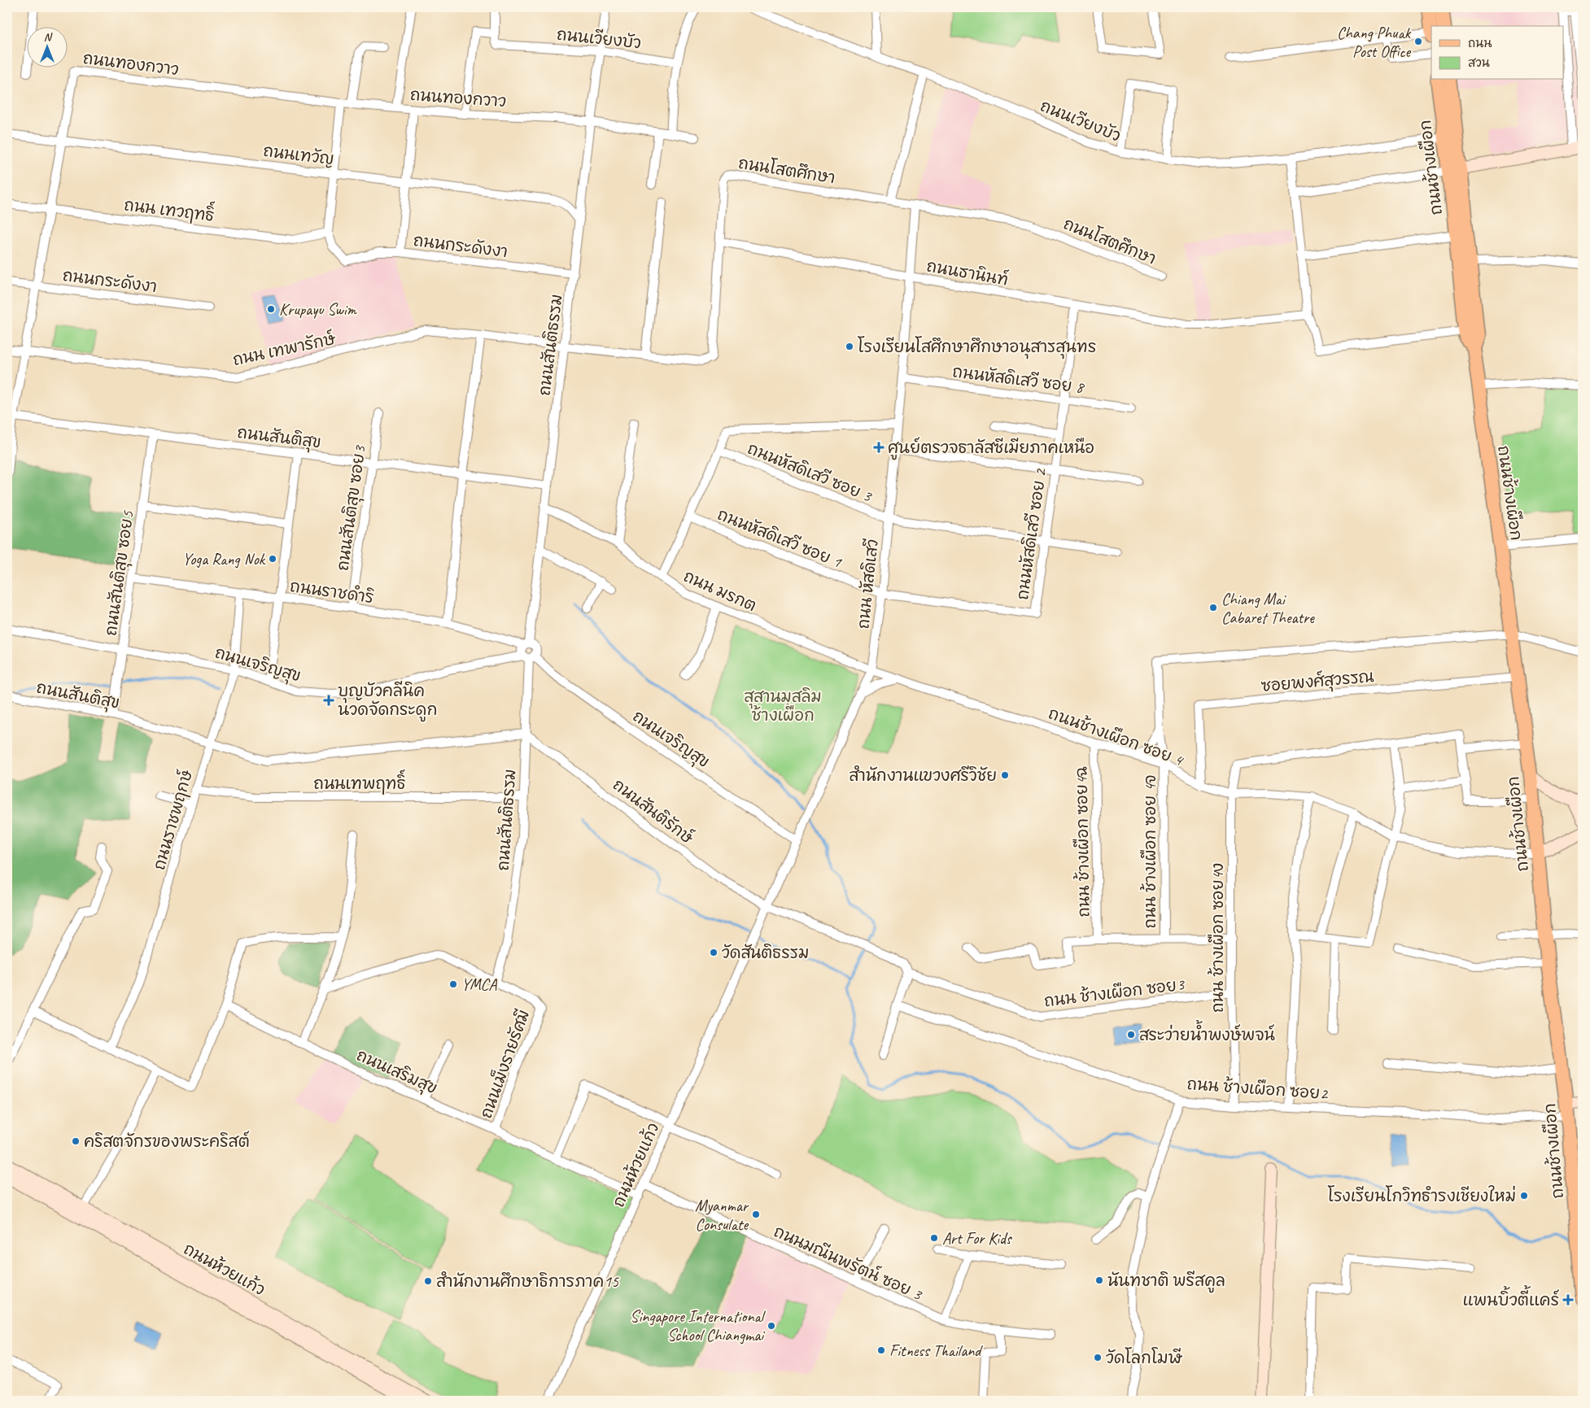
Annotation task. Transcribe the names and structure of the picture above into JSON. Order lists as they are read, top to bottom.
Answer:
{
  "streets": {
    "main road": ["ถนนช้างเผือก", "ถนน ช้างเผือก ซอย2", "ถนนห้วยแก้ว"],
    "street": [
      "ถนนเวียงบัว",
      "ถนนทองกวาว",
      "ถนนเทวัญ",
      "ถนนโสตศึกษา",
      "ถนน เทวฤทธิ์",
      "ถนนกระดังงา",
      "ถนนธานินท์",
      "ถนนสันติธรรม",
      "ถนน เทพารักษ์",
      "ถนนหัสดิเสวี ซอย 8",
      "ถนนสันติสุข",
      "ถนนหัสดิเสวี ซอย 3",
      "ถนนสันติสุข ซอย3",
      "ถนนหัสดิเสวี ซอย 2",
      "ถนนหัสดิเสวี ซอย 1",
      "ถนนสันติสุข ซอย5",
      "ถนน หัสดิเสวี",
      "ถนน มรกต",
      "ถนนราชดำริ",
      "ถนนเจริญสุข",
      "ซอยพงศ์สุวรรณ",
      "ถนนช้างเผือก ซอย 4",
      "ถนนเทพฤทธิ์",
      "ถนนสันติรักษ์",
      "ถนนราชพฤกษ์",
      "ถนน ช้างเผือก ซอย4ฉ",
      "ถนน ช้างเผือก ซอย 4จ",
      "ถนน ช้างเผือก ซอย4ง",
      "ถนน ช้างเผือก ซอย3",
      "ถนนเม็งรายรัศมี",
      "ถนนเสริมสุข",
      "ถนนมณีนพรัตน์ ซอย 3"
    ]
  },
  "crossings": [
    ["ถนนเวียงบัว", "ถนนช้างเผือก"],
    ["ถนนเวียงบัว", "ถนนสันติธรรม"],
    ["ถนนทองกวาว", "ถนนเทวัญ"],
    ["ถนนทองกวาว", "ถนน เทวฤทธิ์"],
    ["ถนนทองกวาว", "ถนนกระดังงา"],
    ["ถนนทองกวาว", "ถนนสันติธรรม"],
    ["ถนนทองกวาว", "ถนน เทพารักษ์"],
    ["ถนนทองกวาว", "ถนนสันติสุข"],
    ["ถนนเทวัญ", "ถนนสันติธรรม"],
    ["ถนนช้างเผือก", "ซอยพงศ์สุวรรณ"],
    ["ถนนช้างเผือก", "ถนนช้างเผือก ซอย 4"],
    ["ถนนช้างเผือก", "ถนน ช้างเผือก ซอย 4จ"],
    ["ถนนช้างเผือก", "ถนน ช้างเผือก ซอย2"],
    ["ถนนโสตศึกษา", "ถนนธานินท์"],
    ["ถนนโสตศึกษา", "ถนนสันติธรรม"],
    ["ถนนโสตศึกษา", "ถนน เทพารักษ์"],
    ["ถนนโสตศึกษา", "ถนน หัสดิเสวี"],
    ["ถนน เทวฤทธิ์", "ถนนกระดังงา"],
    ["ถนนกระดังงา", "ถนนสันติธรรม"],
    ["ถนนธานินท์", "ถนนหัสดิเสวี ซอย 2"],
    ["ถนนธานินท์", "ถนน หัสดิเสวี"],
    ["ถนนสันติธรรม", "ถนน เทพารักษ์"],
    ["ถนนสันติธรรม", "ถนนสันติสุข"],
    ["ถนนสันติธรรม", "ถนน มรกต"],
    ["ถนนสันติธรรม", "ถนนราชดำริ"],
    ["ถนนสันติธรรม", "ถนนเจริญสุข"],
    ["ถนนสันติธรรม", "ถนนเทพฤทธิ์"],
    ["ถนนสันติธรรม", "ถนนสันติรักษ์"],
    ["ถนนสันติธรรม", "ถนนเม็งรายรัศมี"],
    ["ถนนหัสดิเสวี ซอย 8", "ถนนหัสดิเสวี ซอย 2"],
    ["ถนนหัสดิเสวี ซอย 8", "ถนน หัสดิเสวี"],
    ["ถนนสันติสุข", "ถนนสันติสุข ซอย3"],
    ["ถนนสันติสุข", "ถนนสันติสุข ซอย5"],
    ["ถนนสันติสุข", "ถนนสันติรักษ์"],
    ["ถนนสันติสุข", "ถนนราชพฤกษ์"],
    ["ถนนหัสดิเสวี ซอย 3", "ถนนหัสดิเสวี ซอย 2"],
    ["ถนนหัสดิเสวี ซอย 3", "ถนน หัสดิเสวี"],
    ["ถนนสันติสุข ซอย3", "ถนนราชดำริ"],
    ["ถนนหัสดิเสวี ซอย 2", "ถนนหัสดิเสวี ซอย 1"],
    ["ถนนหัสดิเสวี ซอย 2", "ถนน หัสดิเสวี"],
    ["ถนนหัสดิเสวี ซอย 1", "ถนน หัสดิเสวี"],
    ["ถนนสันติสุข ซอย5", "ถนนราชดำริ"],
    ["ถนนสันติสุข ซอย5", "ถนนเจริญสุข"],
    ["ถนน หัสดิเสวี", "ถนน มรกต"],
    ["ถนน หัสดิเสวี", "ถนนเจริญสุข"],
    ["ถนน หัสดิเสวี", "ถนนช้างเผือก ซอย 4"],
    ["ถนน หัสดิเสวี", "ถนนสันติรักษ์"],
    ["ถนน หัสดิเสวี", "ถนนห้วยแก้ว"],
    ["ถนน มรกต", "ถนนช้างเผือก ซอย 4"],
    ["ถนนราชดำริ", "ถนนเจริญสุข"],
    ["ถนนราชดำริ", "ถนนราชพฤกษ์"],
    ["ถนนเจริญสุข", "ถนนราชพฤกษ์"],
    ["ซอยพงศ์สุวรรณ", "ถนนช้างเผือก ซอย 4"],
    ["ถนนช้างเผือก ซอย 4", "ถนน ช้างเผือก ซอย4ฉ"],
    ["ถนนช้างเผือก ซอย 4", "ถนน ช้างเผือก ซอย 4จ"],
    ["ถนนช้างเผือก ซอย 4", "ถนน ช้างเผือก ซอย4ง"],
    ["ถนนเทพฤทธิ์", "ถนนราชพฤกษ์"],
    ["ถนน ช้างเผือก ซอย4ง", "ถนน ช้างเผือก ซอย3"],
    ["ถนน ช้างเผือก ซอย4ง", "ถนน ช้างเผือก ซอย2"],
    ["ถนนเม็งรายรัศมี", "ถนนเสริมสุข"],
    ["ถนนเสริมสุข", "ถนนห้วยแก้ว"],
    ["ถนนห้วยแก้ว", "ถนนมณีนพรัตน์ ซอย 3"]
  ],
  "parks": ["สุสานมุสลิม ช้างเผือก"],
  "places": {
    "other": [
      "Chang Phuak Post Office",
      "Krupayu Swim",
      "โรงเรียนโสศึกษาศึกษาอนุสารสุนทร",
      "Yoga Rang Nok",
      "Chiang Mai Cabaret Theatre",
      "สำนักงานแขวงศรีวิชัย",
      "วัดสันติธรรม",
      "YMCA",
      "สระว่ายน้ำพงษ์พจน์",
      "คริสตจักรของพระคริสต์",
      "โรงเรียนโกวิทธำรงเชียงใหม่",
      "Myanmar Consulate",
      "Art For Kids",
      "นันทชาติ พรีสคูล",
      "สำนักงานศึกษาธิการภาค15",
      "Singapore International School Chiangmai",
      "Fitness Thailand",
      "วัดโลกโมฬี"
    ],
    "health": ["ศูนย์ตรวจธาลัสซีเมียภาคเหนือ", "บุญบัวคลีนิค นวดจัดกระดูก", "แพนบิ้วตี้แคร์"]
  },
  "legend": ["ถนน", "สวน"],
  "north": "top"
}
